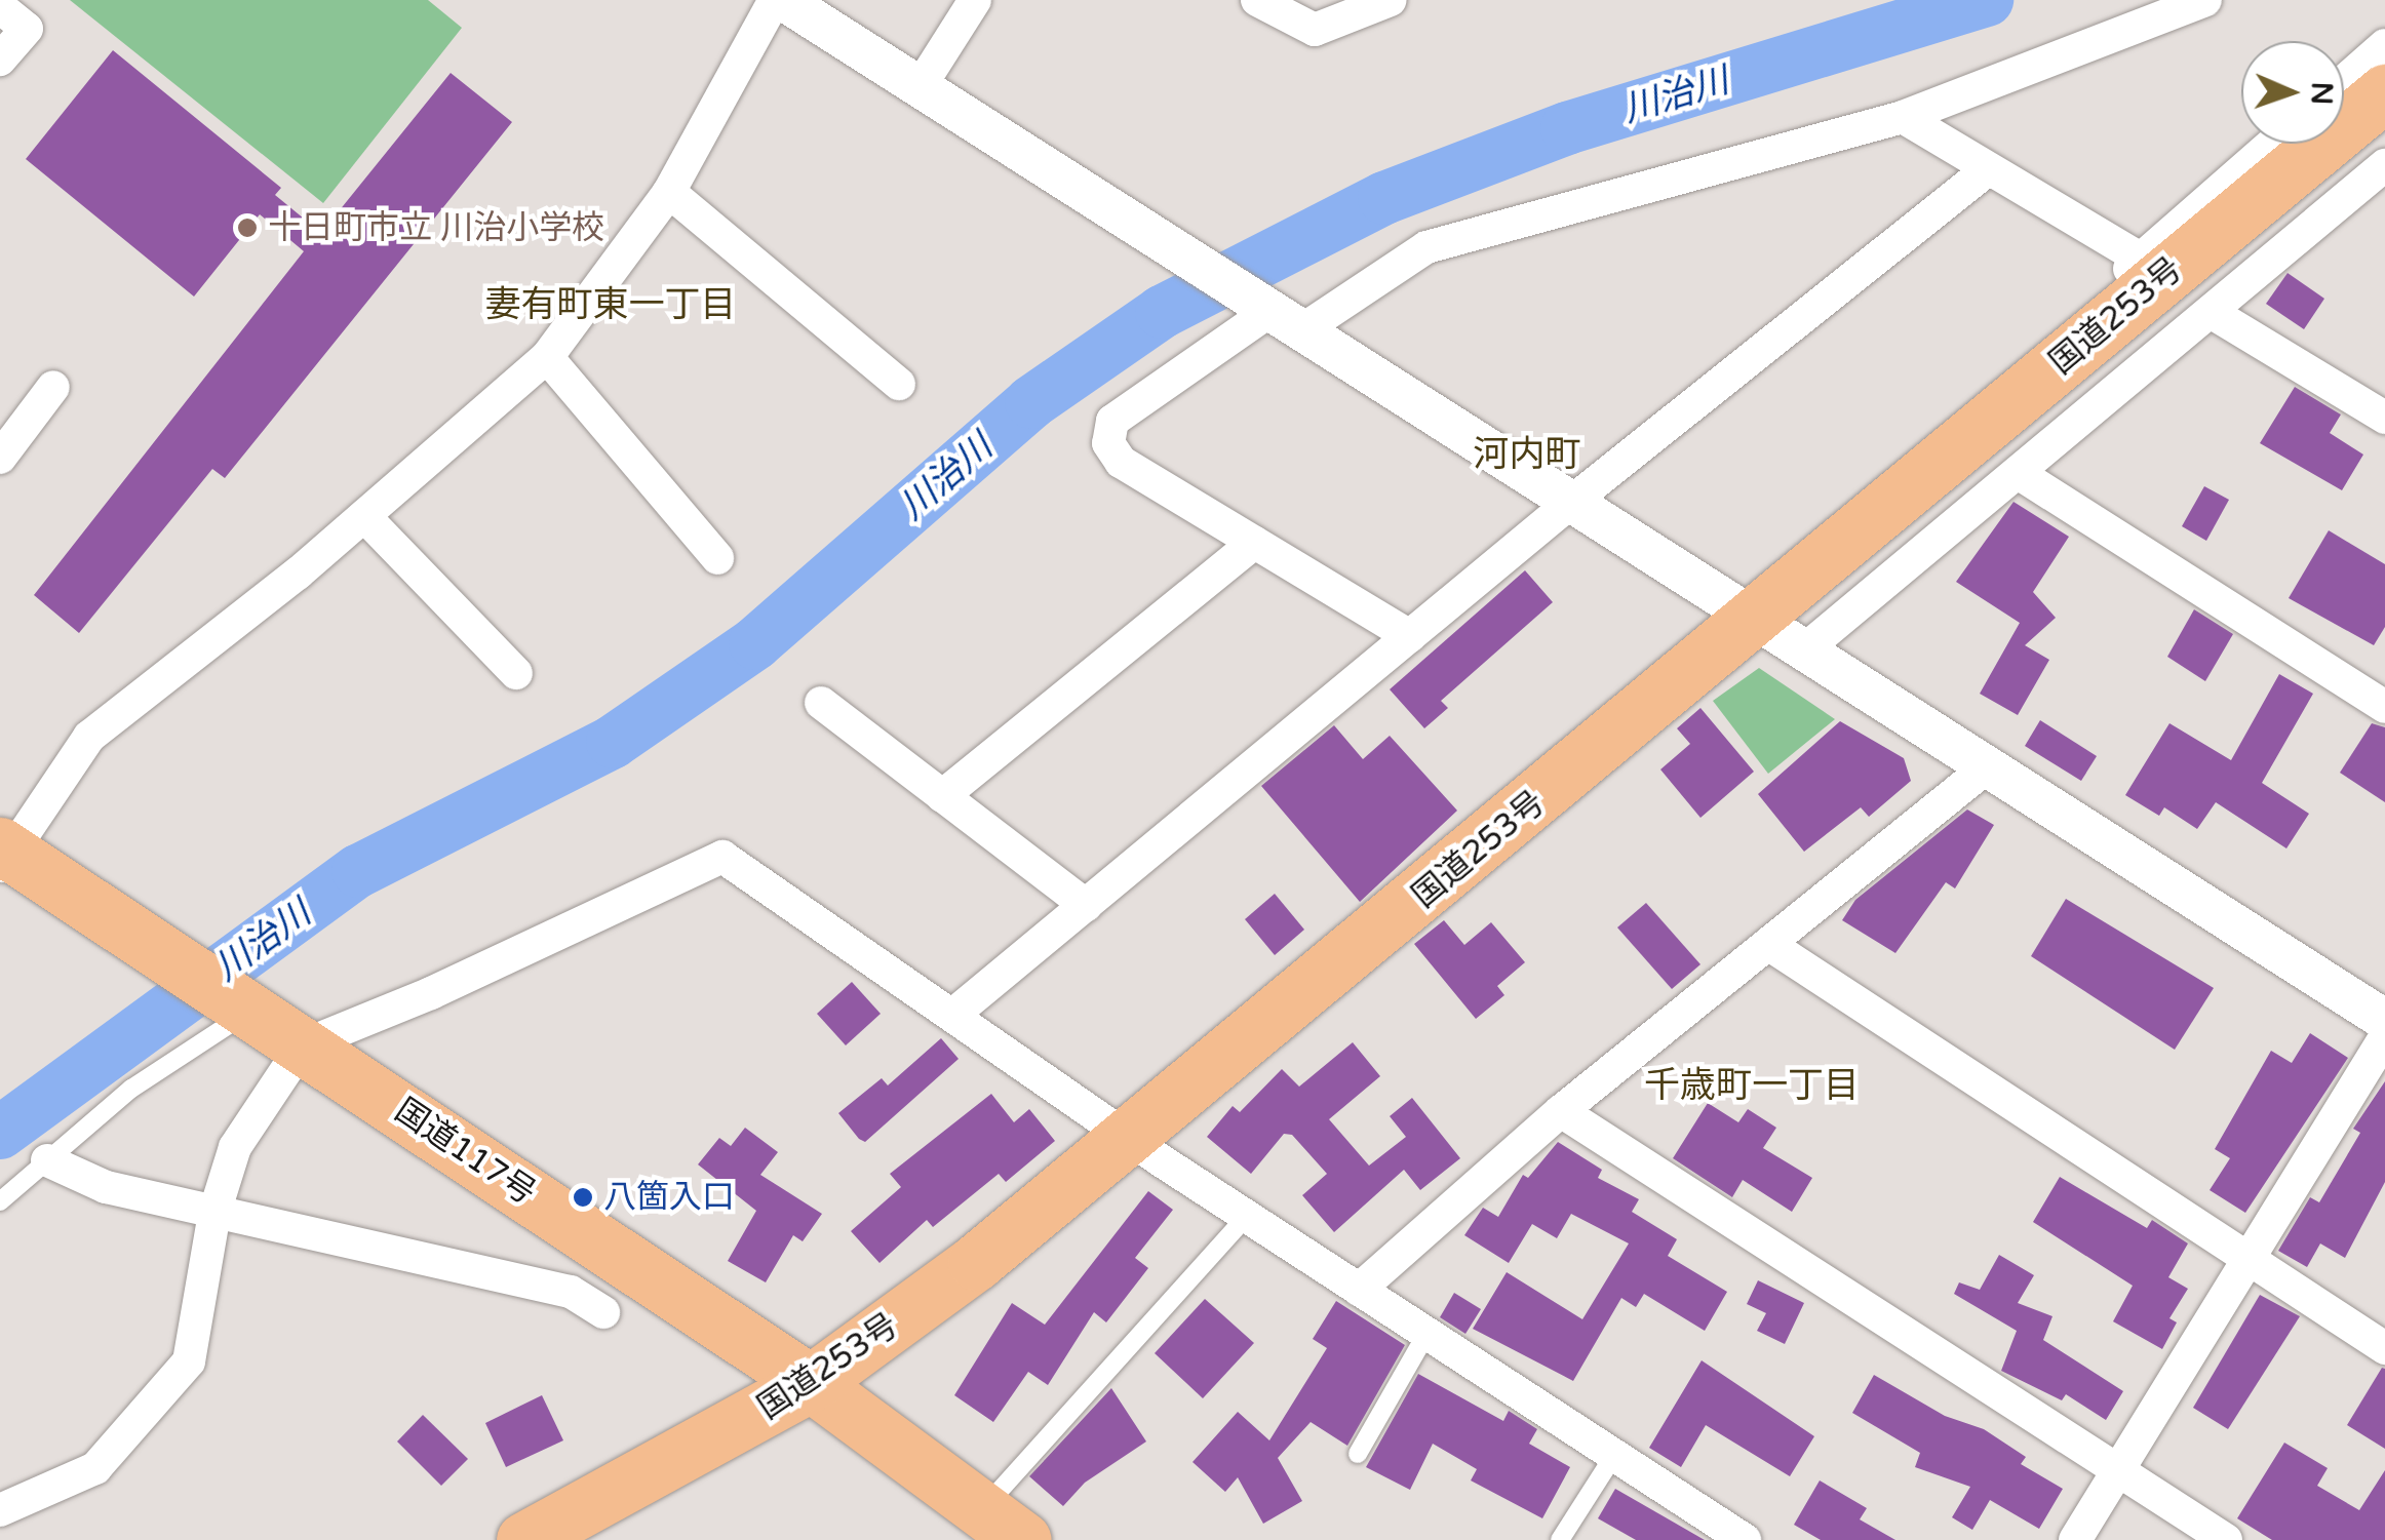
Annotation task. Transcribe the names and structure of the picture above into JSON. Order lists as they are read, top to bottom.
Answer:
{
  "streets": {
    "highway": ["国道253号", "国道117号"]
  },
  "crossings": [
    ["国道253号", "国道117号"]
  ],
  "districts": ["妻有町東一丁目", "河内町", "千歳町一丁目"],
  "water": ["川治川"],
  "places": ["十日町市立 川治小学校", "八箇入口"],
  "north": "right"
}
